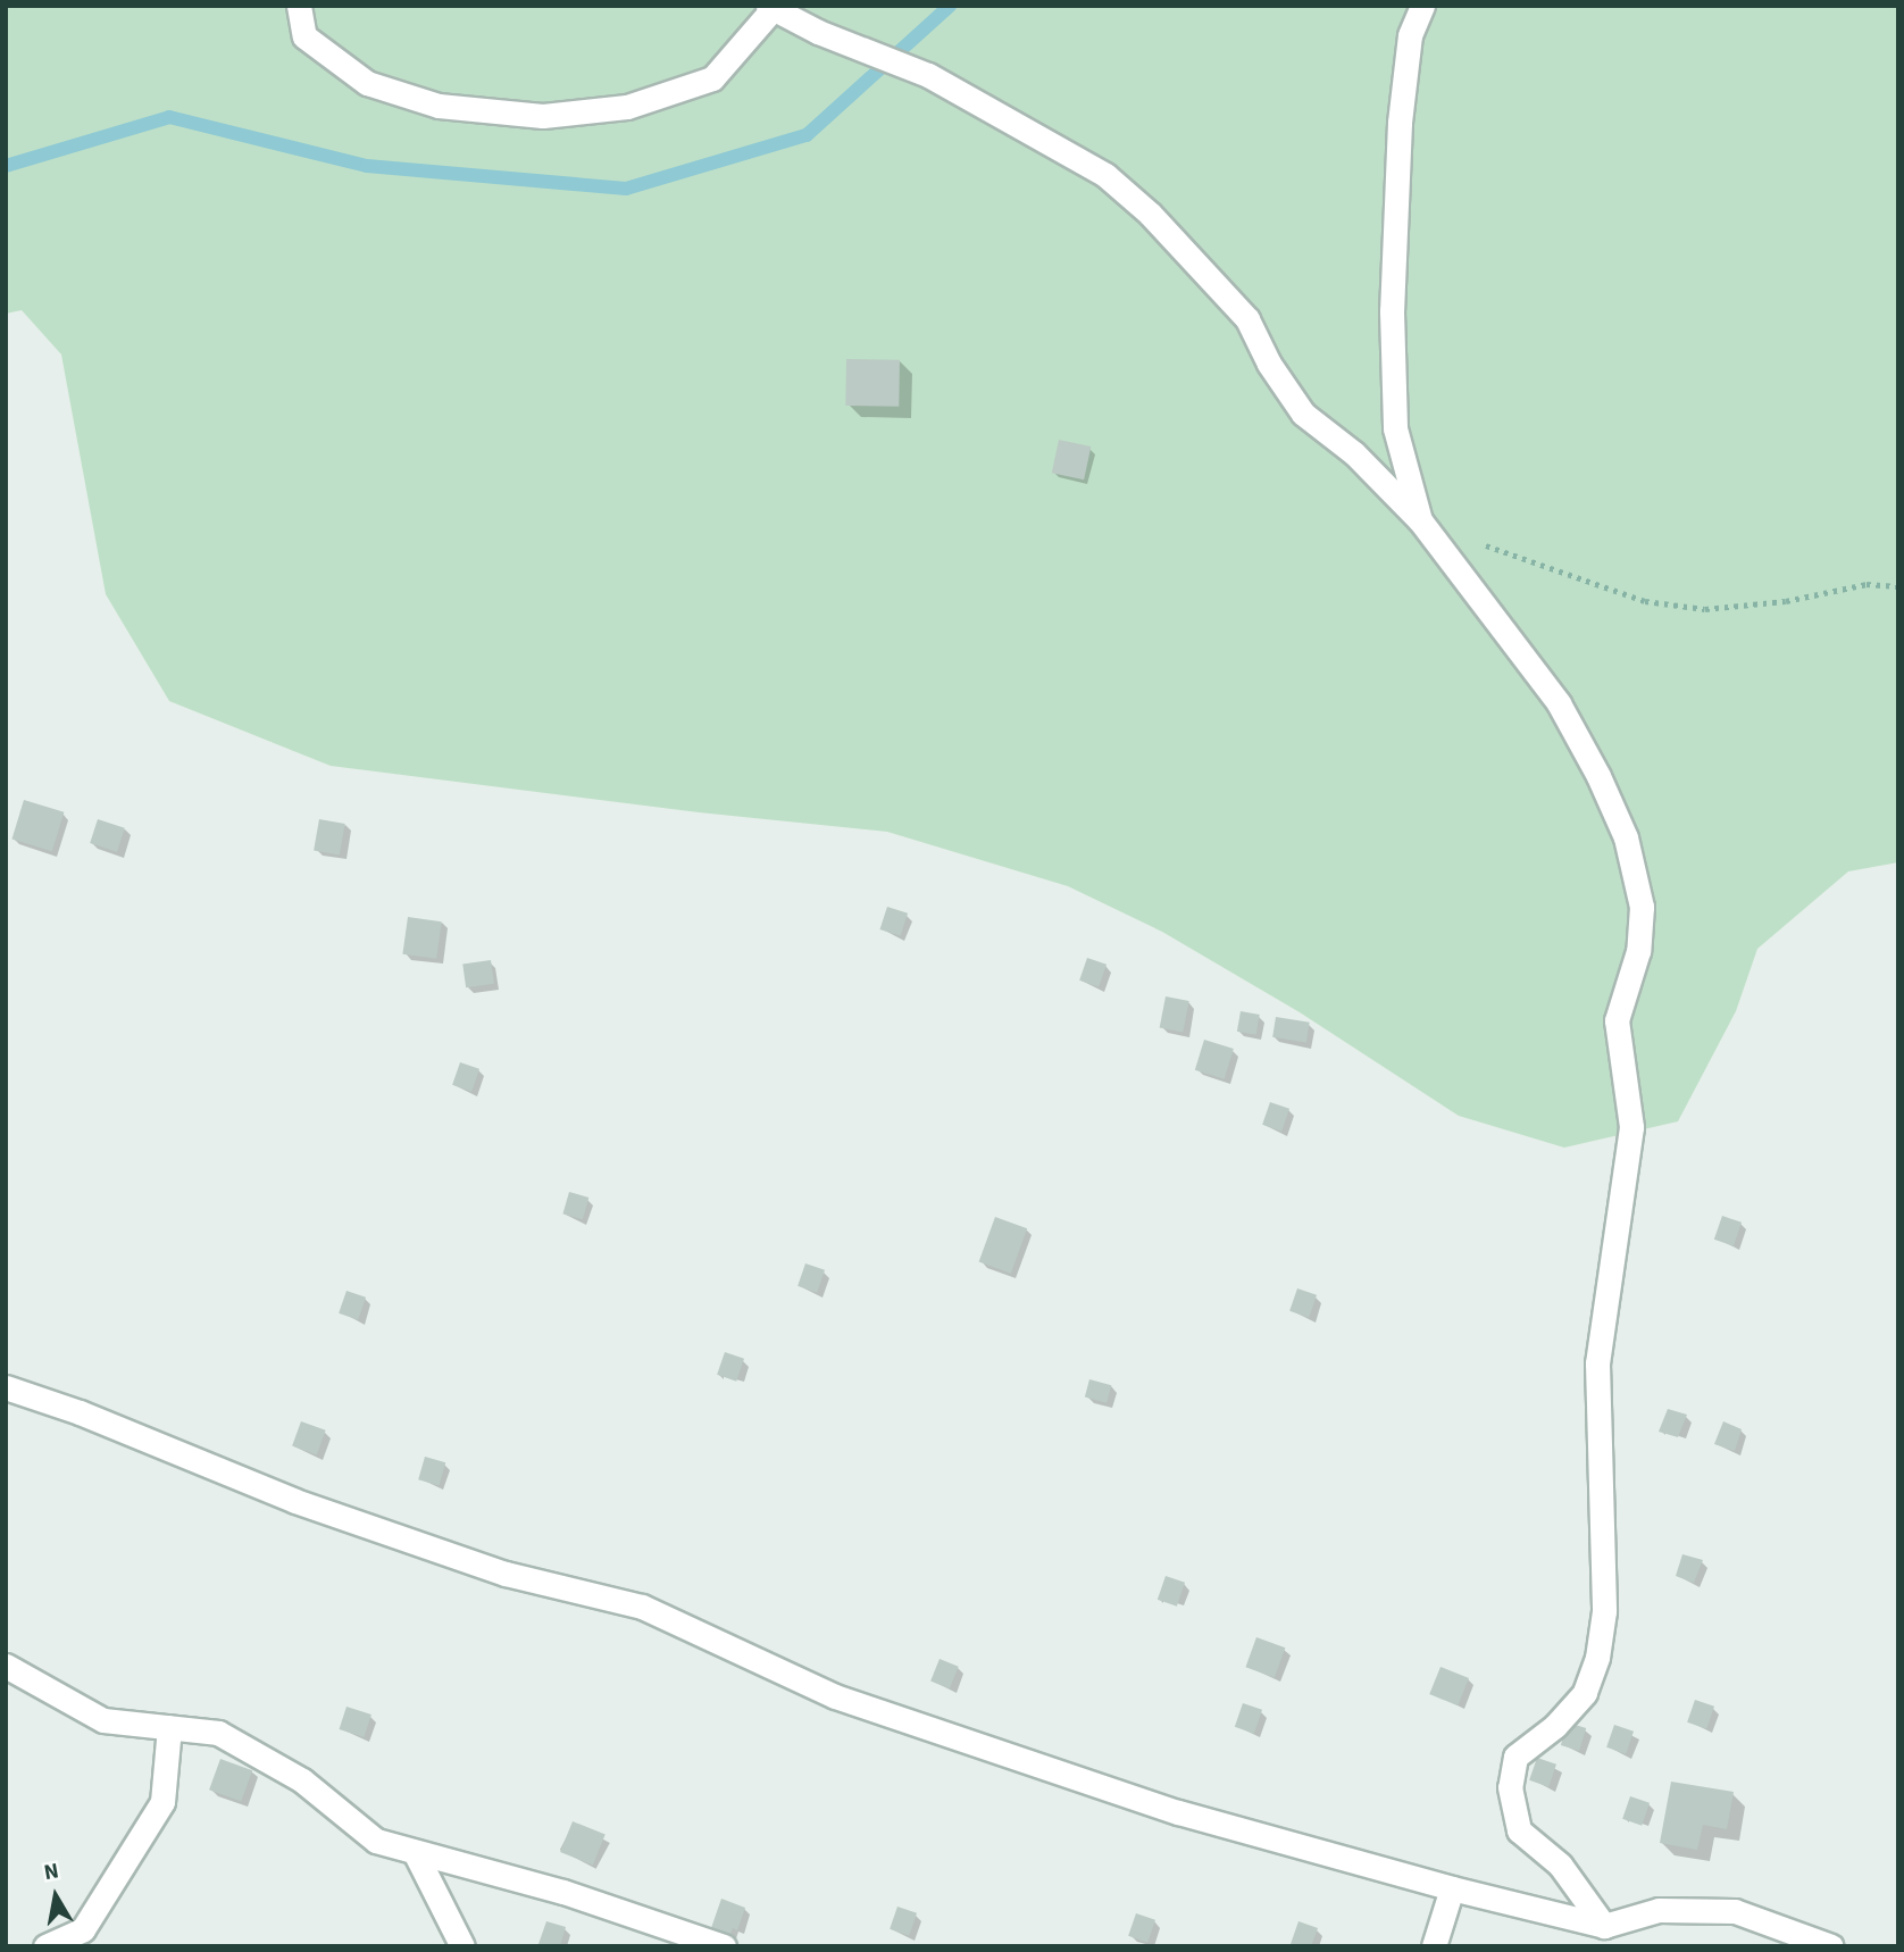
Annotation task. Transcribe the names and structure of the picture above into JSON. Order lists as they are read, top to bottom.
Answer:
{
  "north": "top"
}
